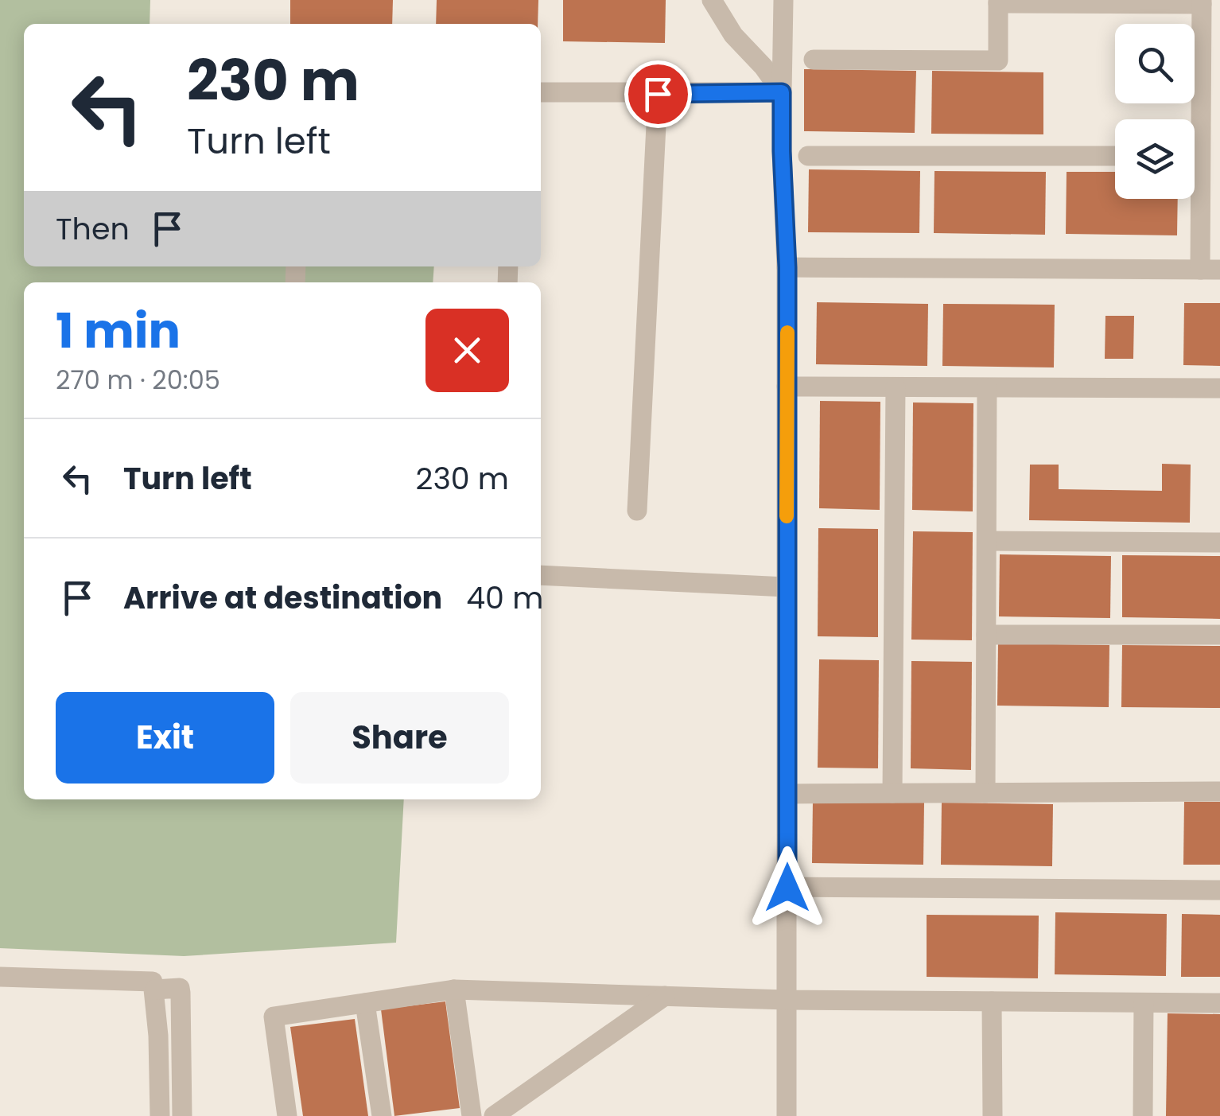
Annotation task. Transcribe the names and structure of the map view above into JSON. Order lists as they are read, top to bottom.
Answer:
{
  "page": {
    "turn": ["230 m", "Turn left"],
    "then": "Then",
    "heading": ["1 min", "270 m · 20:05"],
    "list": [
      {
        "name": "Turn left",
        "value": "230 m"
      },
      {
        "name": "Arrive at destination",
        "value": "40 m"
      }
    ],
    "buttons": ["Exit", "Share"]
  }
}
